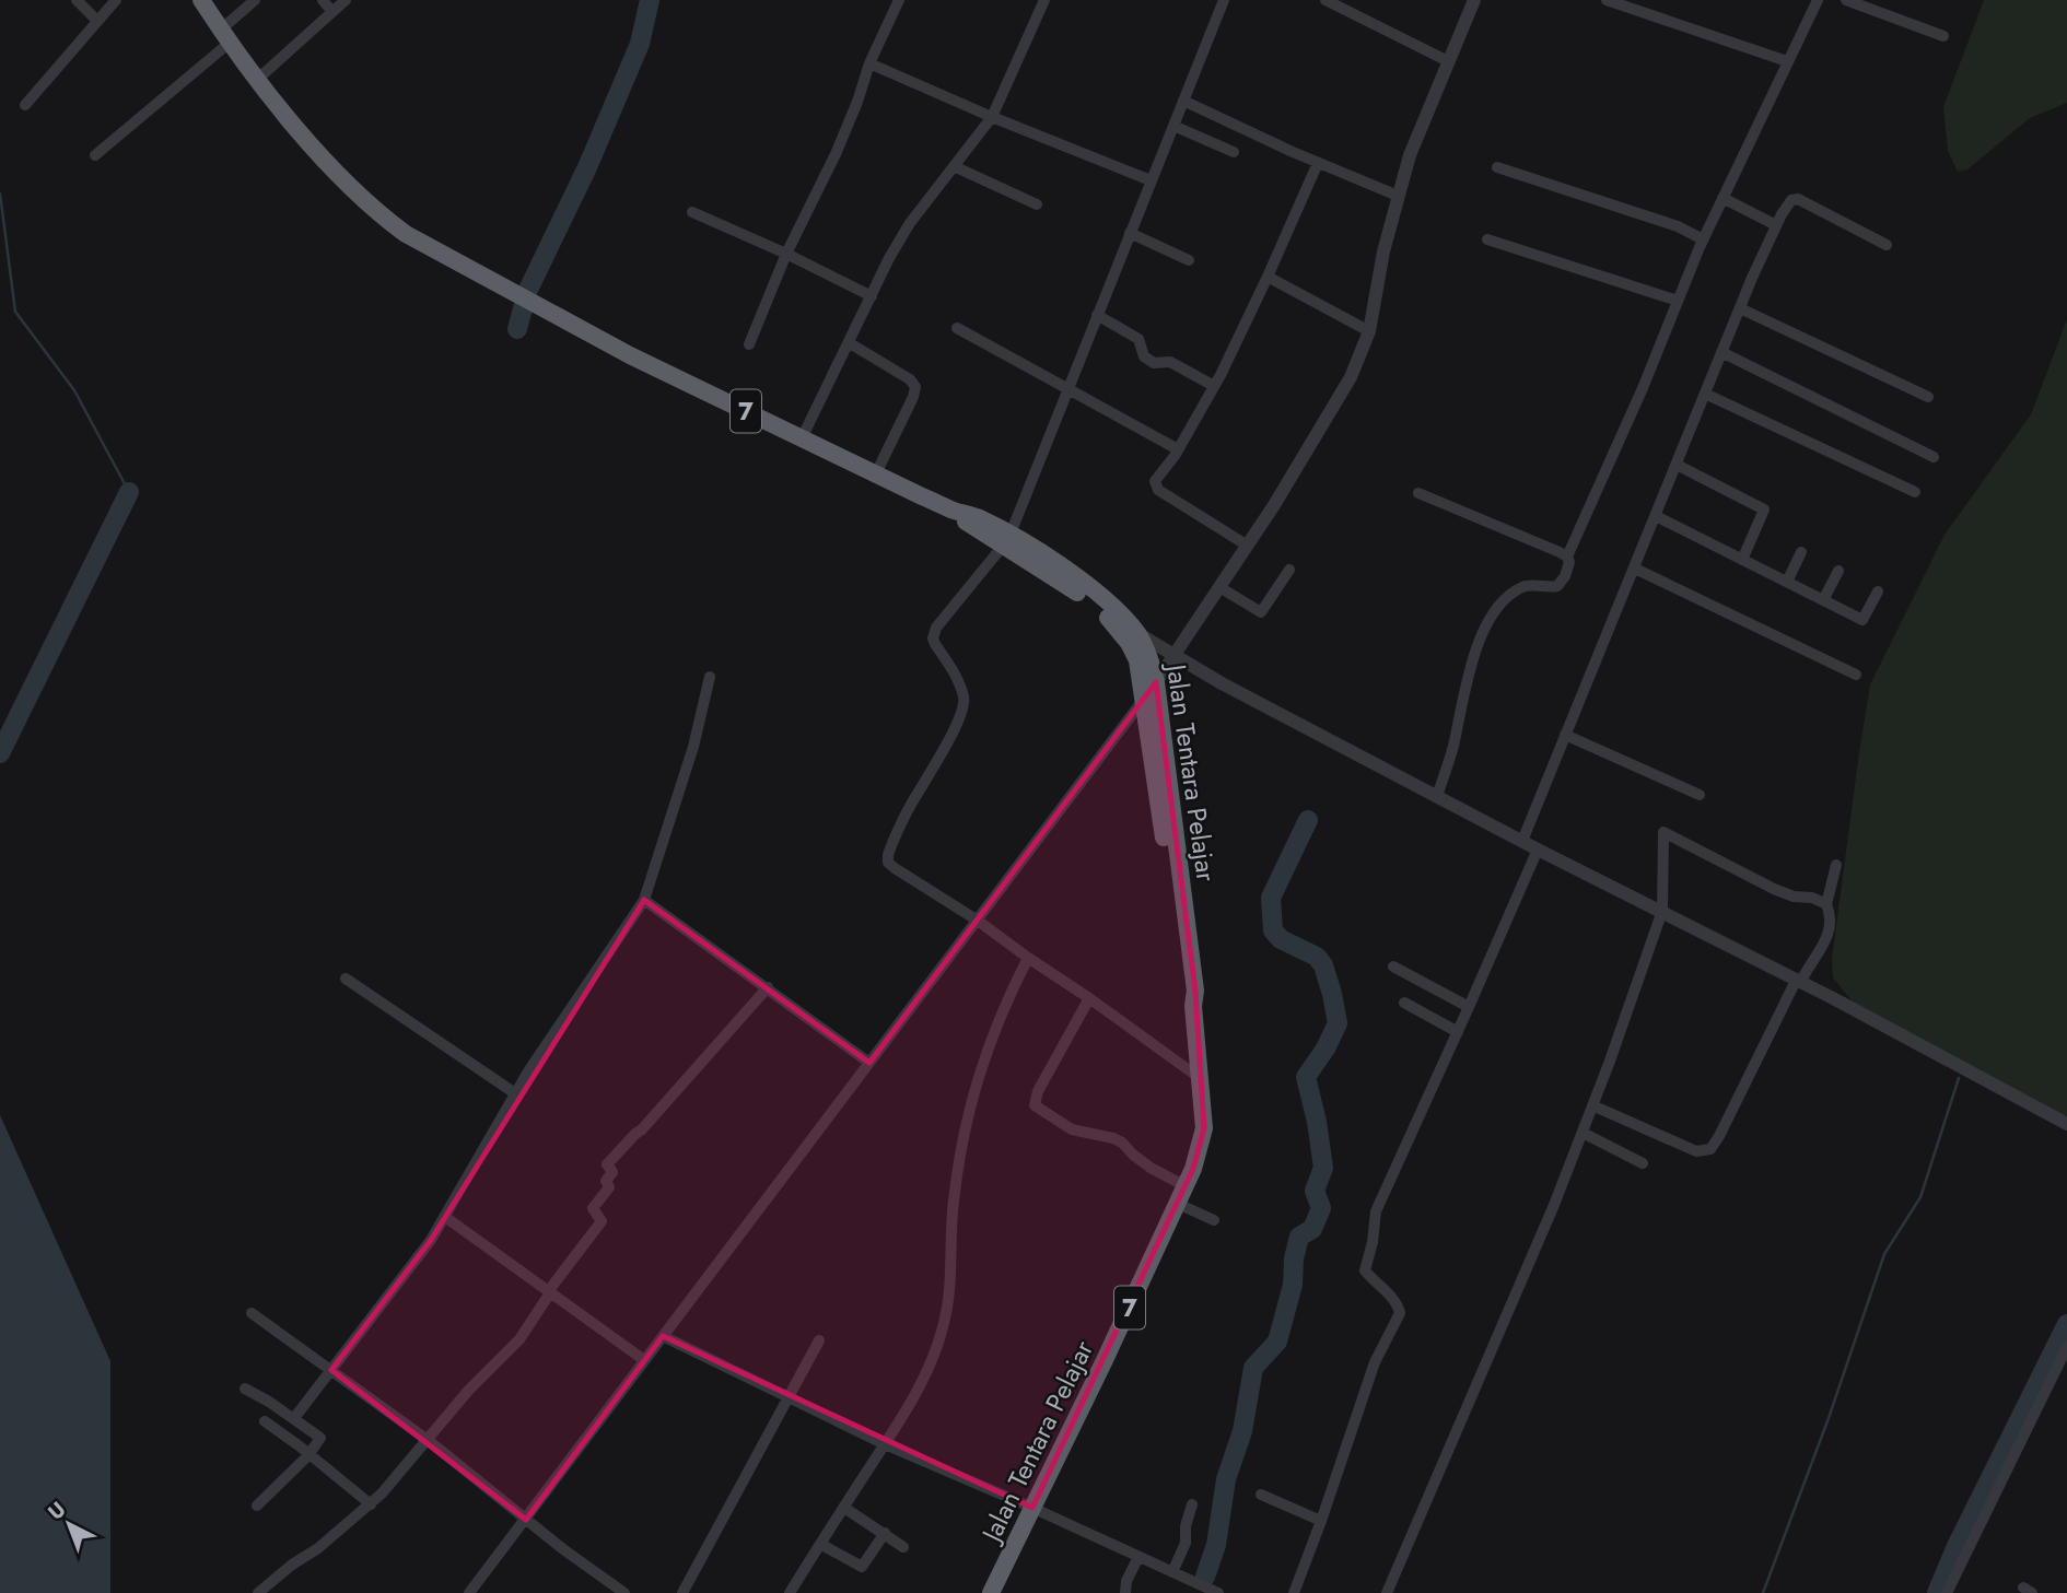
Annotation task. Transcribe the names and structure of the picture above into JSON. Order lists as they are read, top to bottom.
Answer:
{
  "streets": {
    "highway": ["7", "Jalan Tentara Pelajar"]
  },
  "crossings": [
    ["7", "Jalan Tentara Pelajar"]
  ],
  "north": "top left"
}
